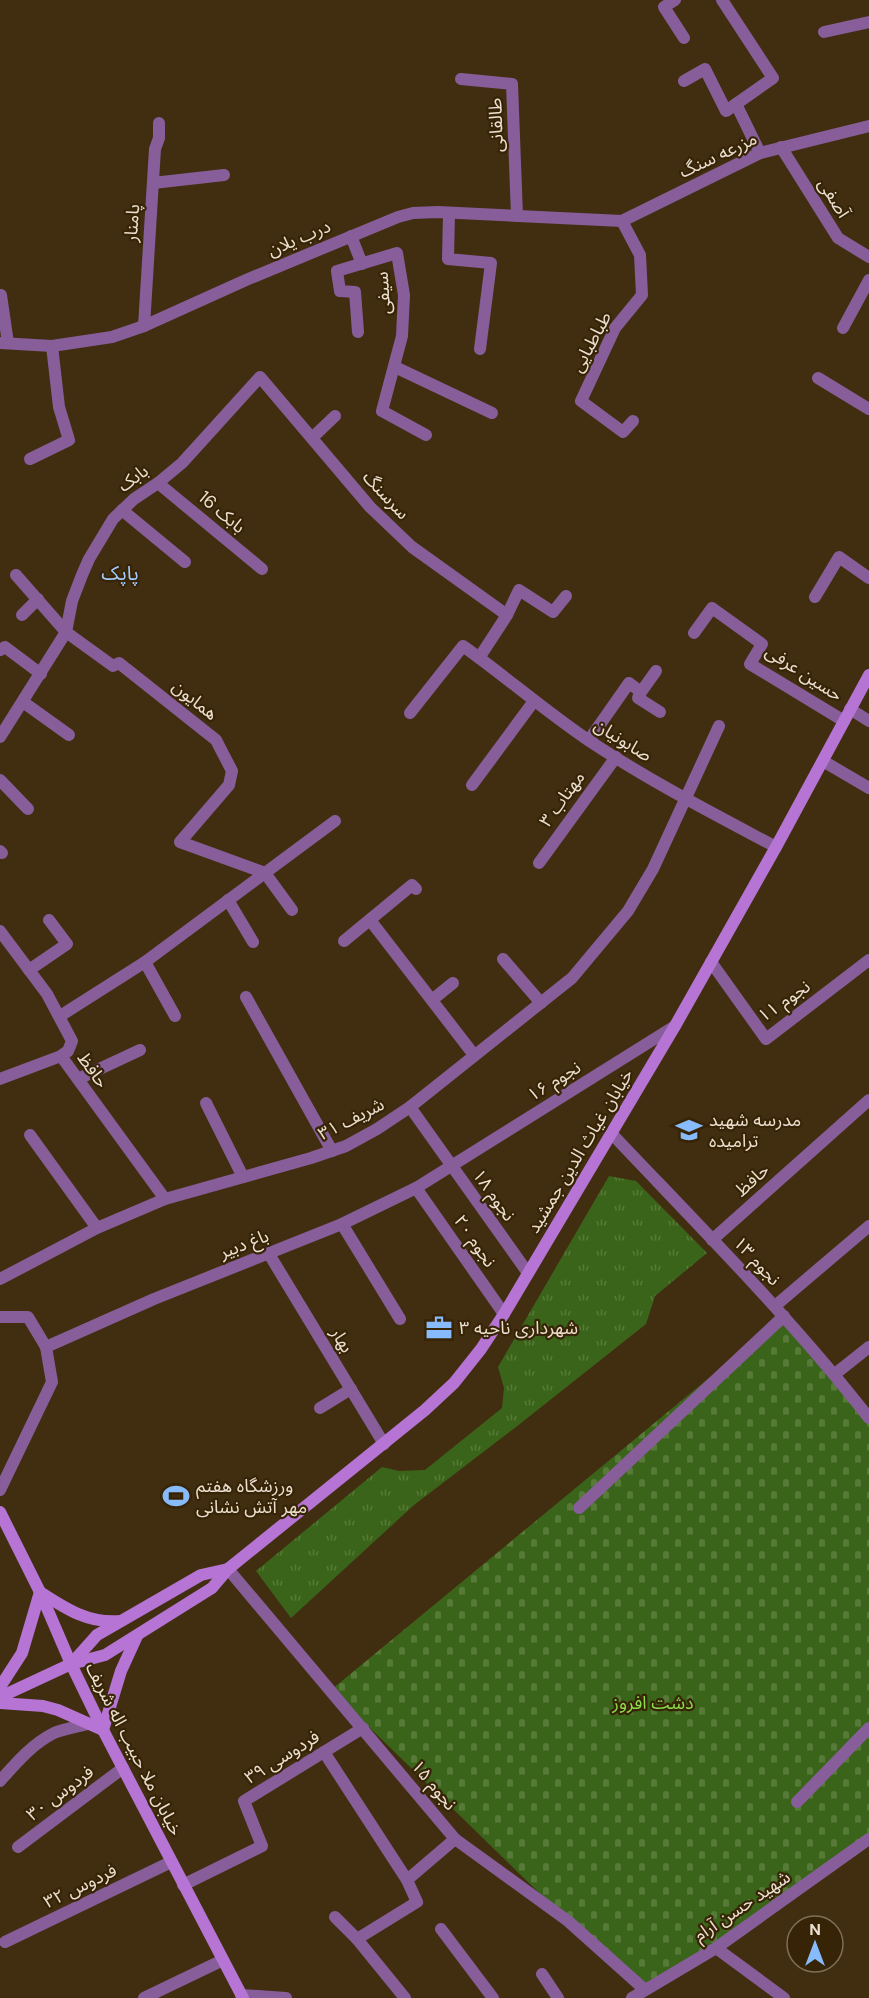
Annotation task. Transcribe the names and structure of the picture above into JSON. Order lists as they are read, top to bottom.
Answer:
{
  "streets": {
    "main road": ["خیابان غیاث الدین جمشید", "خیابان ملا حبیب اله شریف"],
    "street": [
      "طالقانی",
      "مزرعه سنگ",
      "آصفی",
      "پامنار",
      "درب یلان",
      "سیفی",
      "طباطبایی",
      "بابک",
      "سرسنگ",
      "بابک 16",
      "حسین عرفی",
      "همایون",
      "صابونیان",
      "مهتاب ۳",
      "نجوم ۱۱",
      "حافظ",
      "نجوم ۱۶",
      "شریف ۳۱",
      "نجوم ۱۸",
      "نجوم ۲۰",
      "باغ دبیر",
      "نجوم ۱۳",
      "بهار",
      "فردوسی ۳۹",
      "نجوم ۱۵",
      "فردوس ۳۰",
      "فردوس ۳۲",
      "شهید حسن آرام"
    ]
  },
  "crossings": [
    ["طالقانی", "درب یلان"],
    ["مزرعه سنگ", "آصفی"],
    ["مزرعه سنگ", "درب یلان"],
    ["مزرعه سنگ", "طباطبایی"],
    ["پامنار", "درب یلان"],
    ["درب یلان", "سیفی"],
    ["درب یلان", "طباطبایی"],
    ["بابک", "سرسنگ"],
    ["بابک", "بابک 16"],
    ["بابک", "همایون"],
    ["حسین عرفی", "خیابان غیاث الدین جمشید"],
    ["صابونیان", "مهتاب ۳"],
    ["صابونیان", "شریف ۳۱"],
    ["صابونیان", "خیابان غیاث الدین جمشید"],
    ["نجوم ۱۱", "خیابان غیاث الدین جمشید"],
    ["حافظ", "شریف ۳۱"],
    ["حافظ", "نجوم ۱۳"],
    ["نجوم ۱۶", "خیابان غیاث الدین جمشید"],
    ["نجوم ۱۶", "نجوم ۱۸"],
    ["نجوم ۱۶", "باغ دبیر"],
    ["شریف ۳۱", "نجوم ۱۸"],
    ["خیابان غیاث الدین جمشید", "نجوم ۱۸"],
    ["خیابان غیاث الدین جمشید", "نجوم ۲۰"],
    ["خیابان غیاث الدین جمشید", "نجوم ۱۳"],
    ["خیابان غیاث الدین جمشید", "بهار"],
    ["خیابان غیاث الدین جمشید", "خیابان ملا حبیب اله شریف"],
    ["خیابان غیاث الدین جمشید", "نجوم ۱۵"],
    ["نجوم ۱۸", "باغ دبیر"],
    ["نجوم ۲۰", "باغ دبیر"],
    ["باغ دبیر", "بهار"],
    ["خیابان ملا حبیب اله شریف", "فردوسی ۳۹"],
    ["خیابان ملا حبیب اله شریف", "فردوس ۳۰"],
    ["خیابان ملا حبیب اله شریف", "فردوس ۳۲"],
    ["فردوسی ۳۹", "نجوم ۱۵"],
    ["نجوم ۱۵", "شهید حسن آرام"]
  ],
  "districts": ["پاپک"],
  "parks": ["دشت افروز"],
  "places": {
    "school or university": ["مدرسه شهید ترامیده"],
    "office": ["شهرداری ناحیه ۳"],
    "sports": ["ورزشگاه هفتم مهر آتش نشانی"]
  },
  "north": "top"
}
